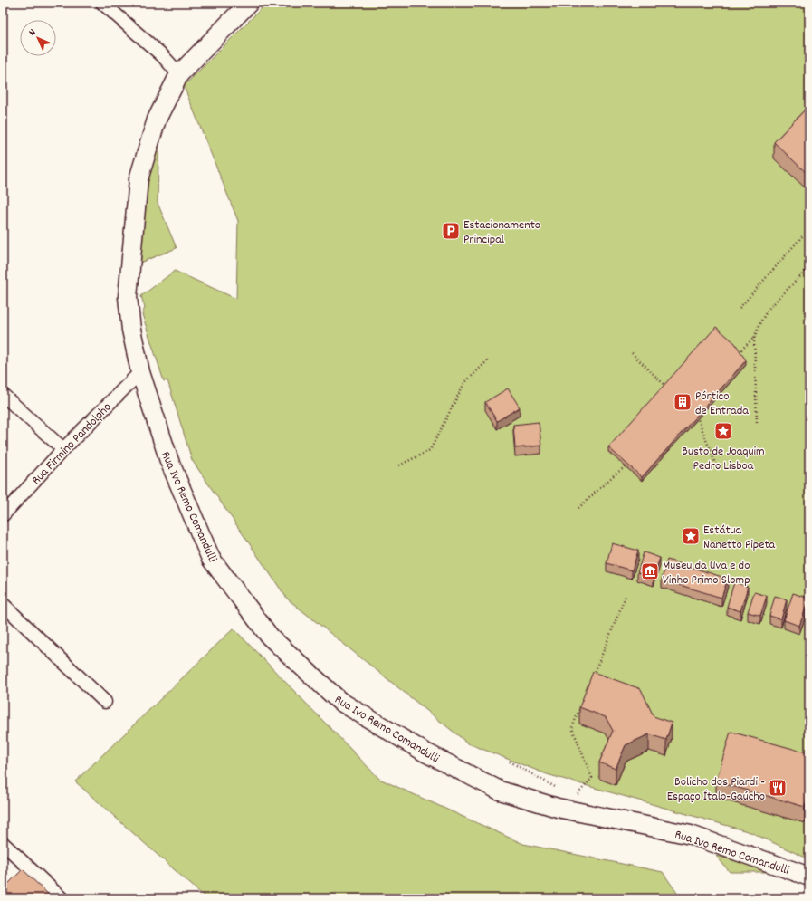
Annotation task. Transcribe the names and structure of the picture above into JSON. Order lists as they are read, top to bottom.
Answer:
{
  "streets": {
    "street": ["Rua Firmino Pandolpho", "Rua Ivo Remo Comandulli"]
  },
  "crossings": [
    ["Rua Firmino Pandolpho", "Rua Ivo Remo Comandulli"]
  ],
  "places": {
    "parking": ["Estacionamento Principal"],
    "building": ["Pórtico de Entrada"],
    "place": ["Busto de Joaquim Pedro Lisboa", "Estátua Nanetto Pipeta"],
    "museum": ["Museu da Uva e do Vinho Primo Slomp"],
    "restaurant": ["Bolicho dos Piardi - Espaço Ítalo-Gaúcho"]
  },
  "north": "top left"
}
